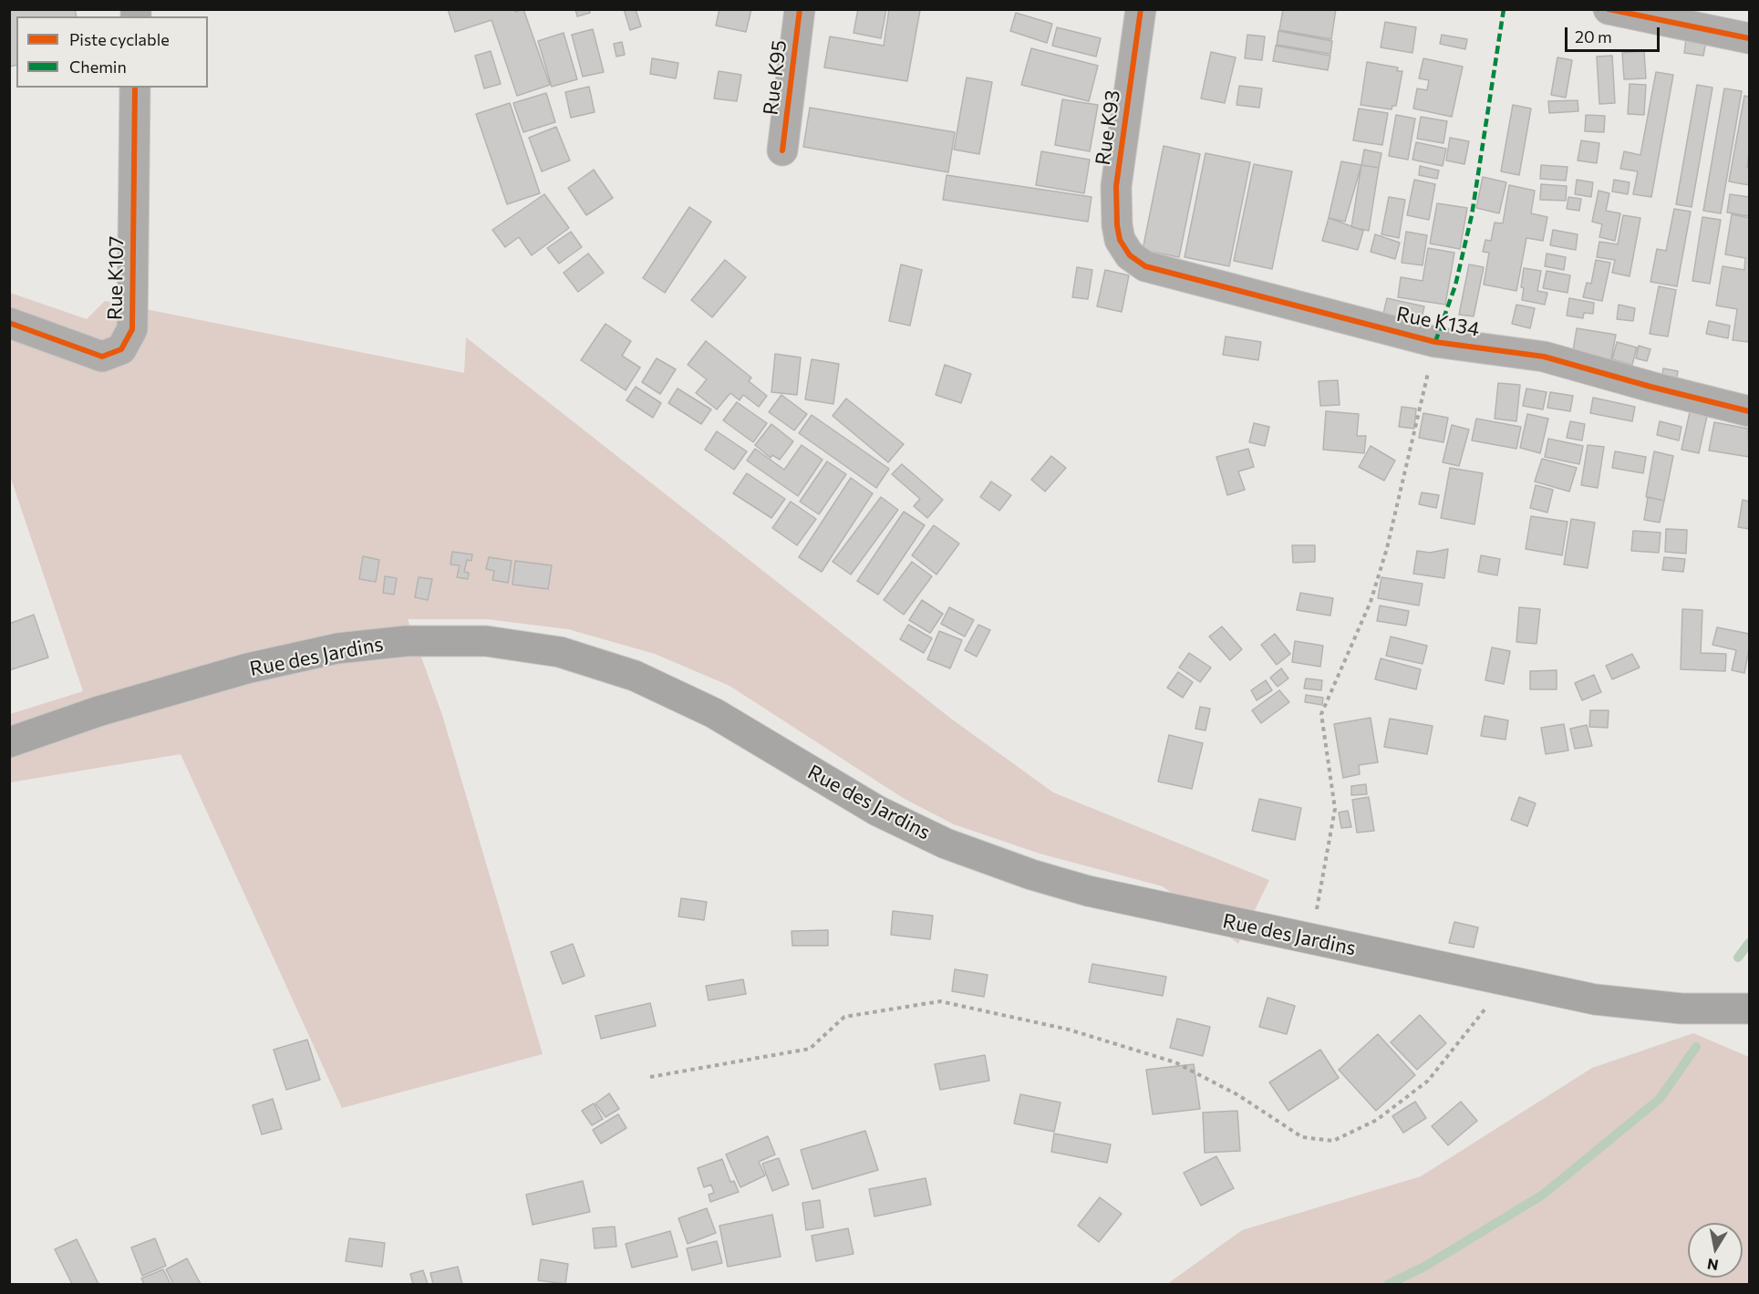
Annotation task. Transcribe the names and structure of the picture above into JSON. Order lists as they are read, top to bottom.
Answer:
{
  "streets": {
    "main road": ["Rue des Jardins"],
    "street": [
      "Rue K95",
      "Rue K93",
      "Rue K107",
      "Rue K134"
    ]
  },
  "crossings": [
    ["Rue K93", "Rue K134"]
  ],
  "legend": ["Piste cyclable", "Chemin"],
  "scale_bar": "20 m",
  "north": "bottom"
}
